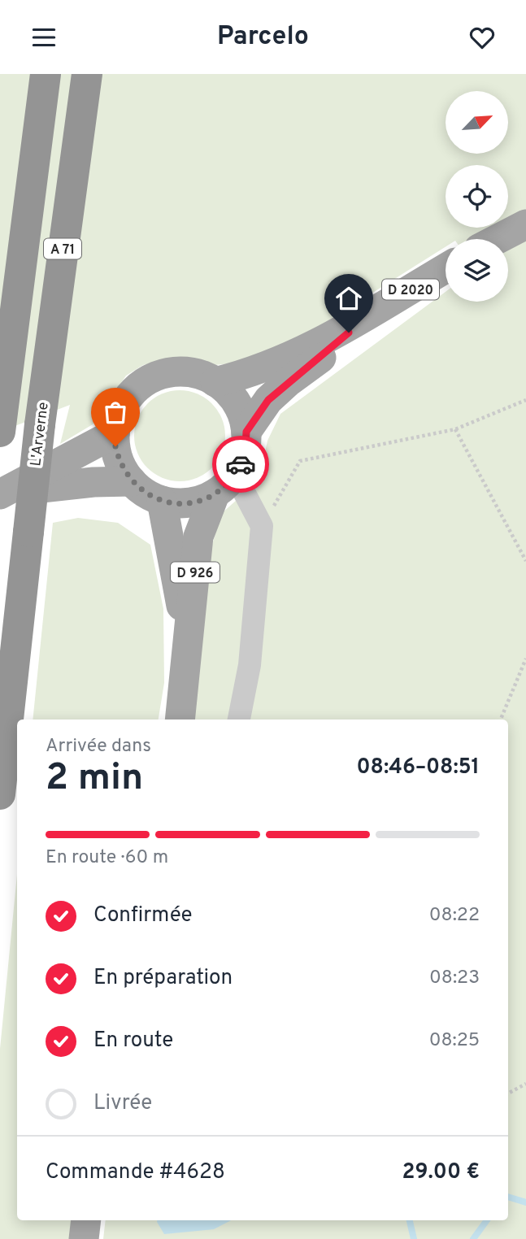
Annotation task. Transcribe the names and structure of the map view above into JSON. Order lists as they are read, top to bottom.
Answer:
{
  "streets": {
    "highway": ["A 71", "L'Arverne"],
    "main road": ["D 2020", "D 926"]
  },
  "crossings": [
    ["D 2020", "D 926"]
  ],
  "north": "top right",
  "page": {
    "header": "Parcelo",
    "heading": ["2 min", "Arrivée dans", "08:46–08:51"],
    "panel": ["Commande #4628", "29.00 €"],
    "bar": "En route · 60 m",
    "list": [
      ["Confirmée", "08:22"],
      ["En préparation", "08:23"],
      ["En route", "08:25"],
      "Livrée"
    ]
  }
}
